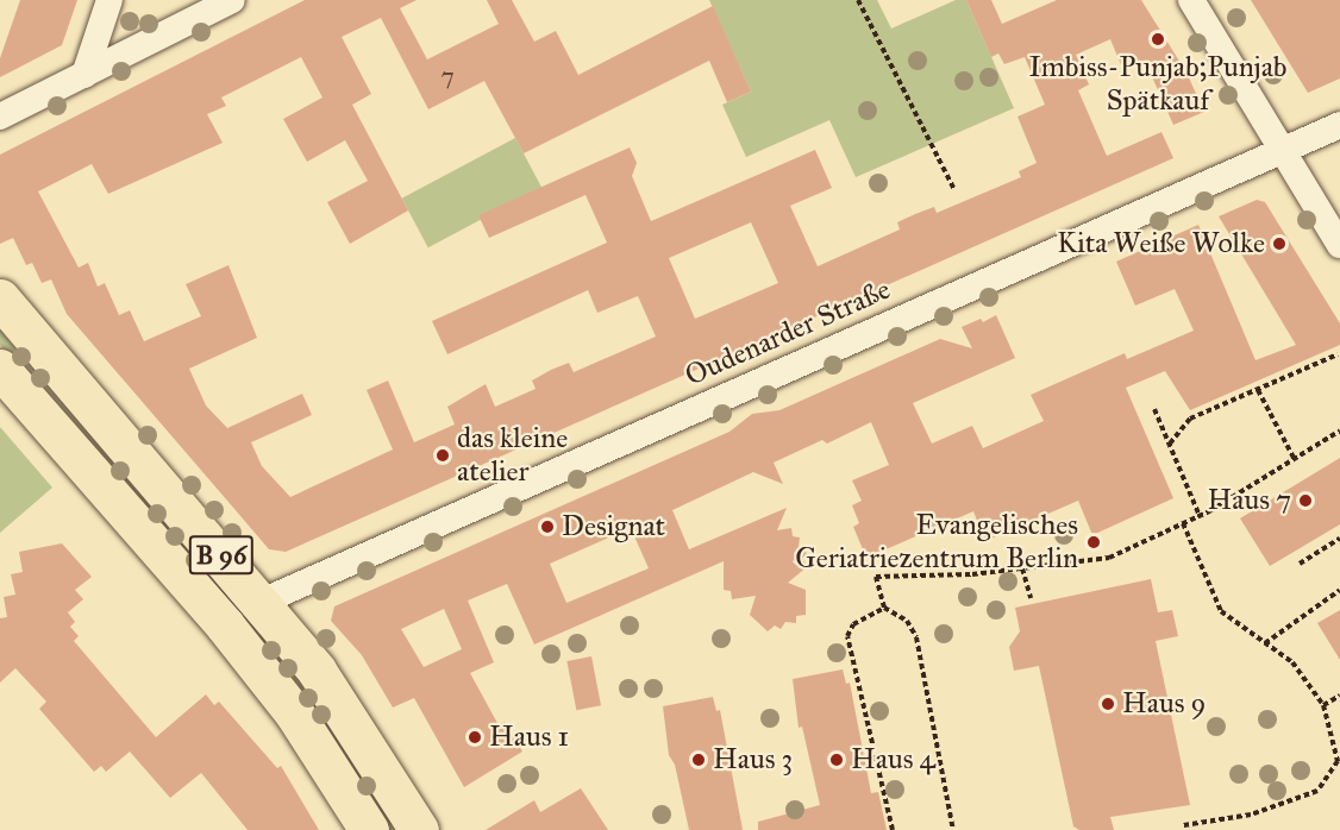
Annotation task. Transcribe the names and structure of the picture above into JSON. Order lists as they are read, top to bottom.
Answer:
{
  "streets": {
    "main road": ["B 96"],
    "street": ["Oudenarder Straße"]
  },
  "crossings": [
    ["Oudenarder Straße", "B 96"]
  ],
  "places": [
    "Imbiss-Punjab;Punjab Spätkauf",
    "Kita Weiße Wolke",
    "das kleine atelier",
    "Haus 7",
    "Designat",
    "Evangelisches Geriatriezentrum Berlin",
    "Haus 9",
    "Haus 1",
    "Haus 3",
    "Haus 4"
  ],
  "house_numbers": ["7"]
}
